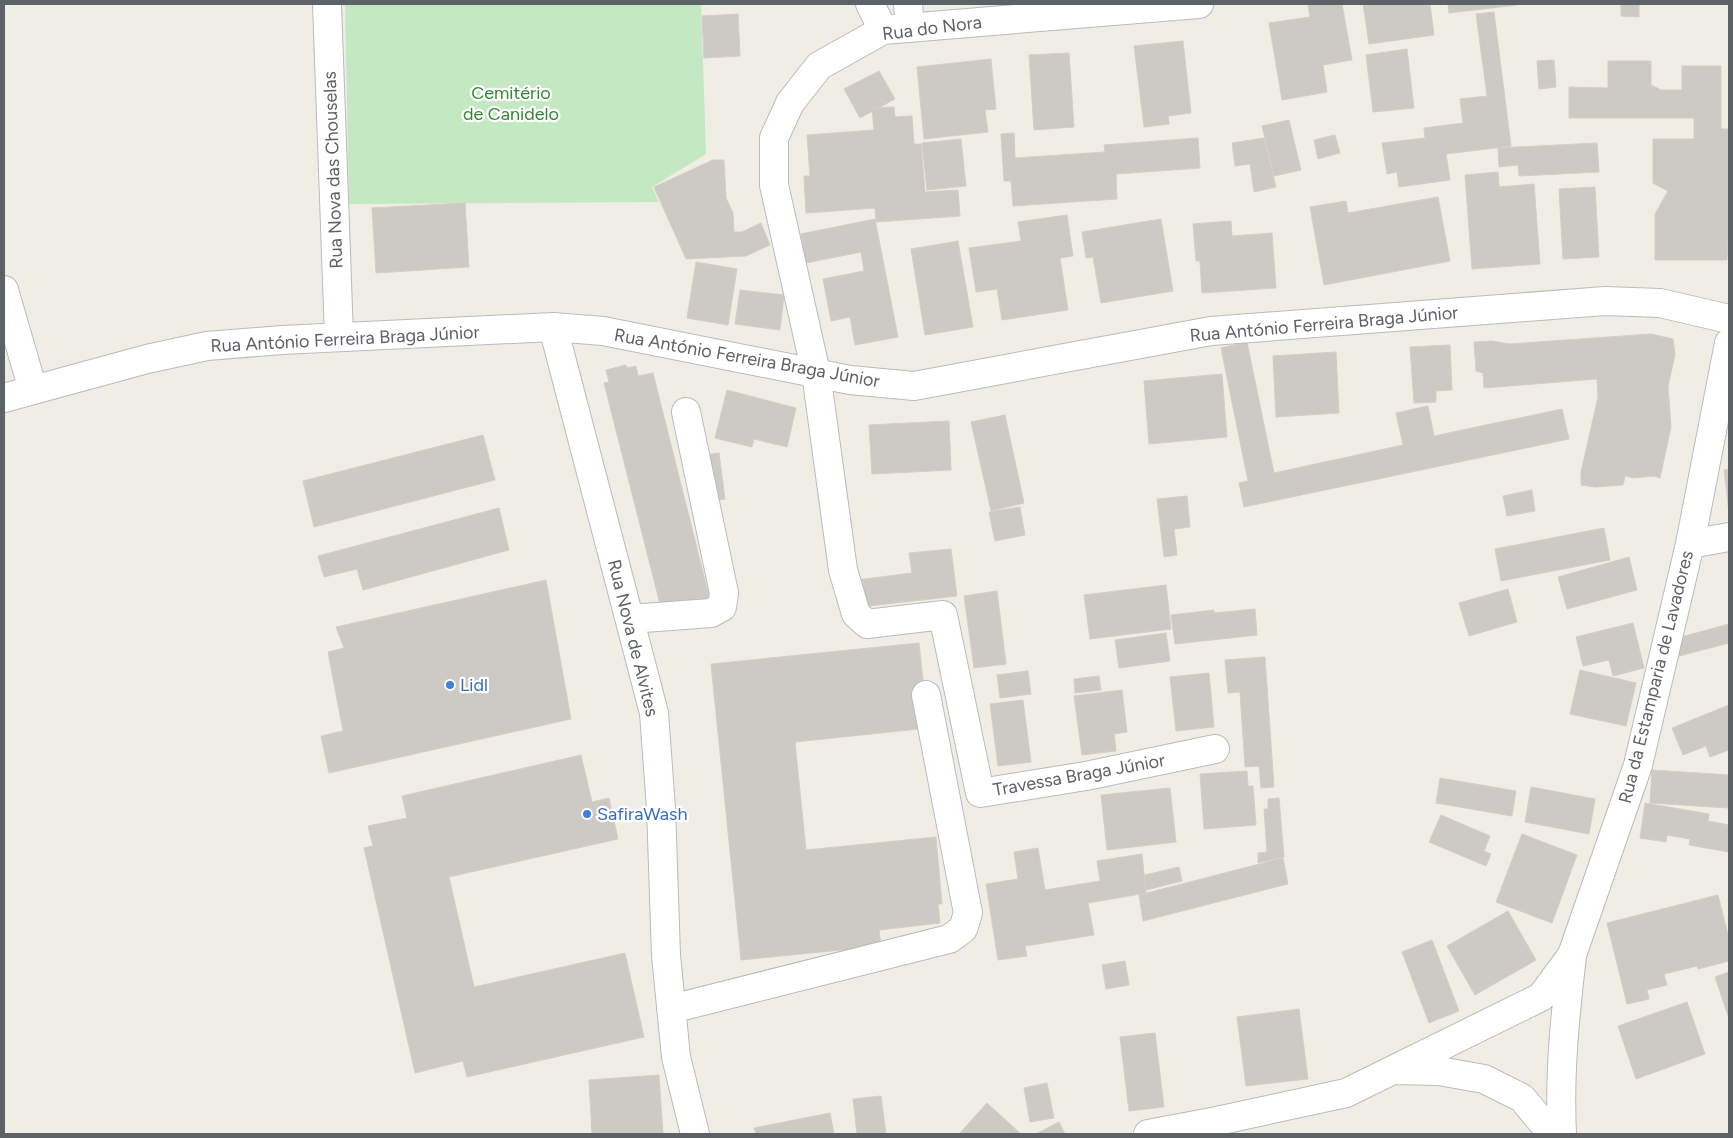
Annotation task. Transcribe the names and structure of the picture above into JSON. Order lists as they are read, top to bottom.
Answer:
{
  "streets": {
    "street": [
      "Rua do Nora",
      "Rua Nova das Chouselas",
      "Rua António Ferreira Braga Júnior",
      "Rua Nova de Alvites",
      "Rua da Estamparia de Lavadores",
      "Travessa Braga Júnior"
    ]
  },
  "crossings": [
    ["Rua do Nora", "Rua António Ferreira Braga Júnior"],
    ["Rua do Nora", "Travessa Braga Júnior"],
    ["Rua Nova das Chouselas", "Rua António Ferreira Braga Júnior"],
    ["Rua António Ferreira Braga Júnior", "Rua Nova de Alvites"],
    ["Rua António Ferreira Braga Júnior", "Travessa Braga Júnior"]
  ],
  "parks": ["Cemitério de Canidelo"],
  "places": ["Lidl", "SafiraWash"]
}
